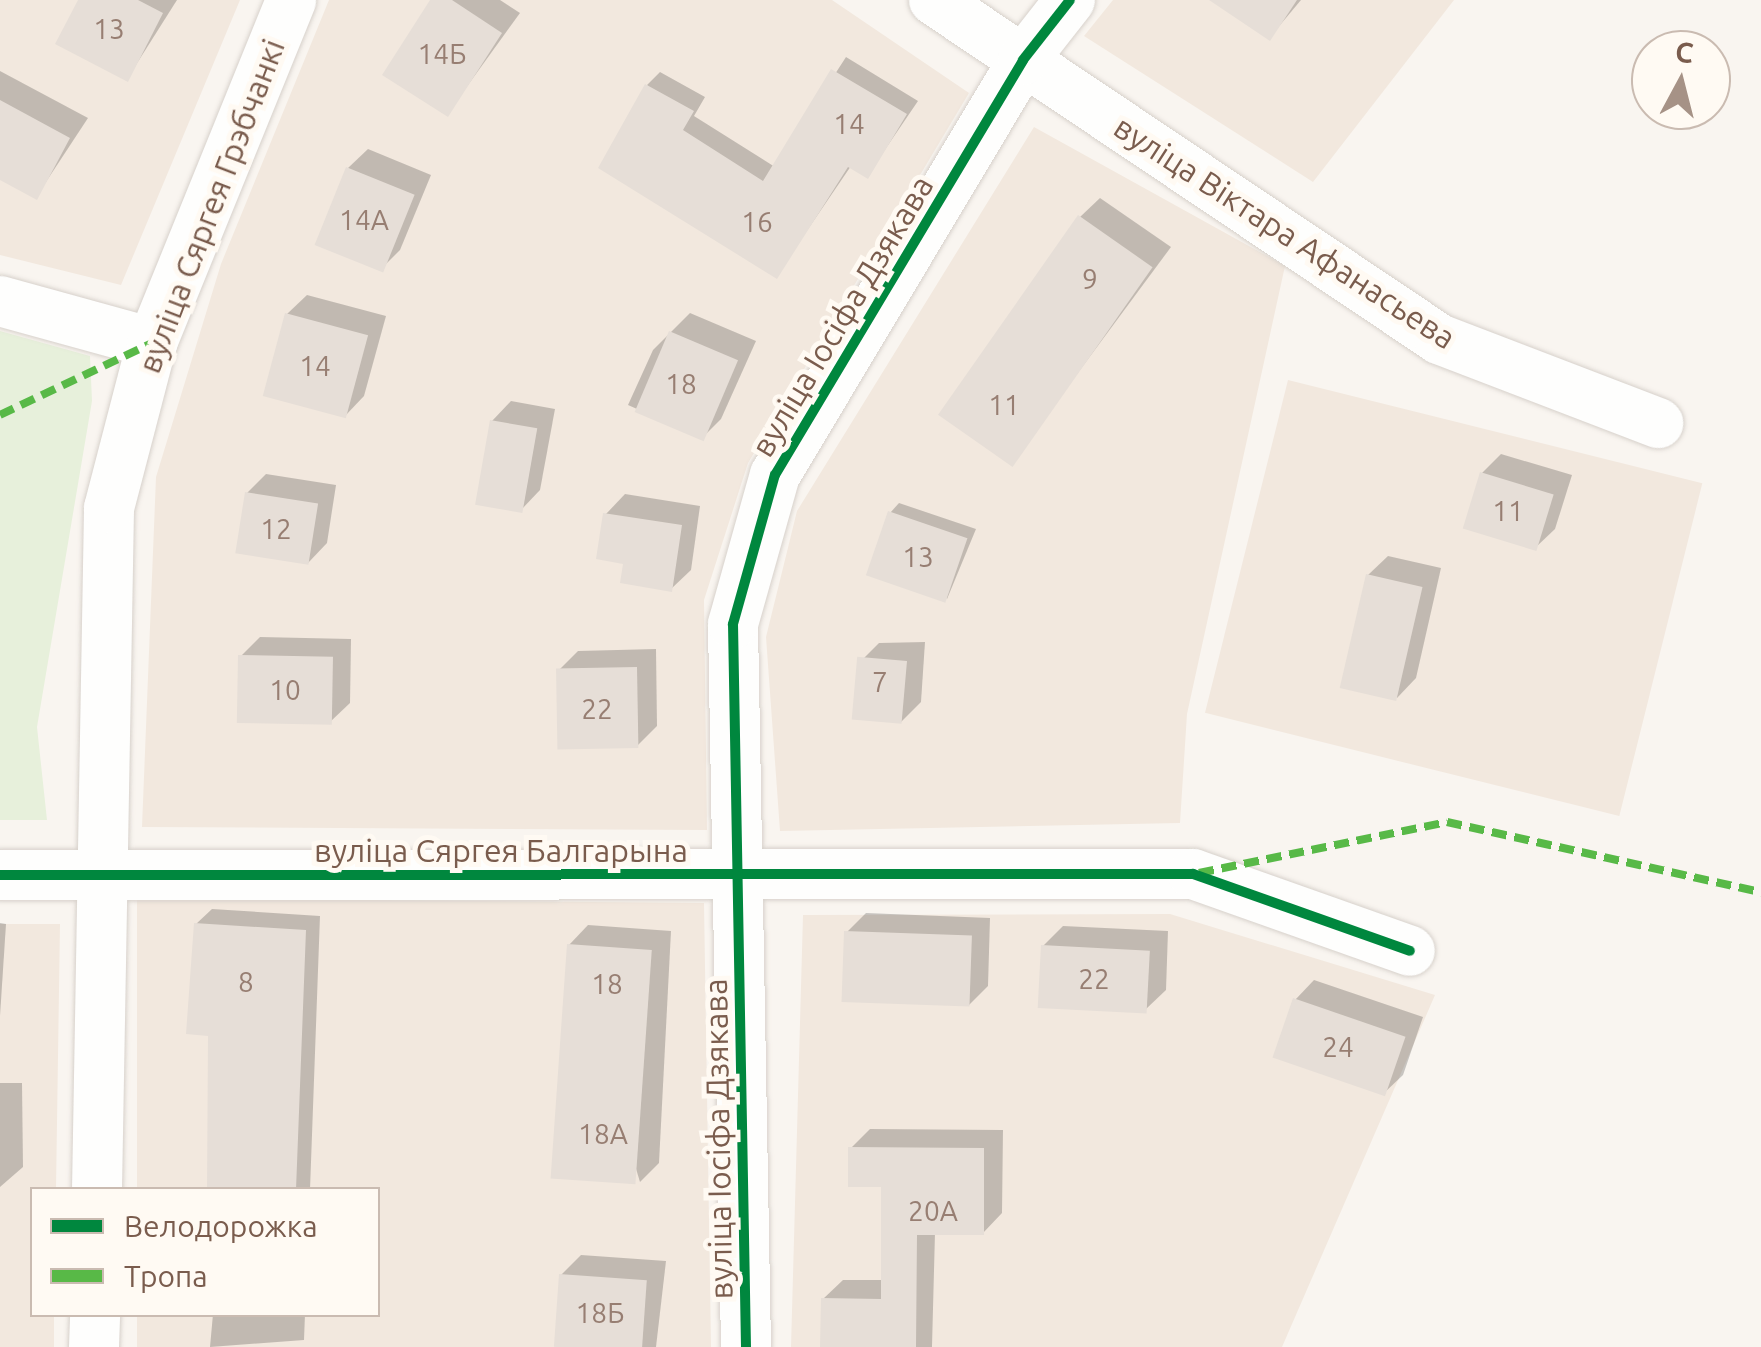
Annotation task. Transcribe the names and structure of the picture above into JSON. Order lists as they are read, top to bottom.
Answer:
{
  "streets": {
    "street": [
      "вуліца Сяргея Грэбчанкі",
      "вуліца Віктара Афанасьева",
      "вуліца Іосіфа Дзякава",
      "вуліца Сяргея Балгарына"
    ]
  },
  "crossings": [
    ["вуліца Сяргея Грэбчанкі", "вуліца Сяргея Балгарына"],
    ["вуліца Віктара Афанасьева", "вуліца Іосіфа Дзякава"],
    ["вуліца Іосіфа Дзякава", "вуліца Сяргея Балгарына"]
  ],
  "house_numbers": [
    "13",
    "14Б",
    "14",
    "14А",
    "16",
    "9",
    "14",
    "18",
    "11",
    "11",
    "12",
    "13",
    "7",
    "10",
    "22",
    "22",
    "8",
    "18",
    "24",
    "18А",
    "20А",
    "18Б"
  ],
  "legend": ["Велодорожка", "Тропа"],
  "north": "top"
}
